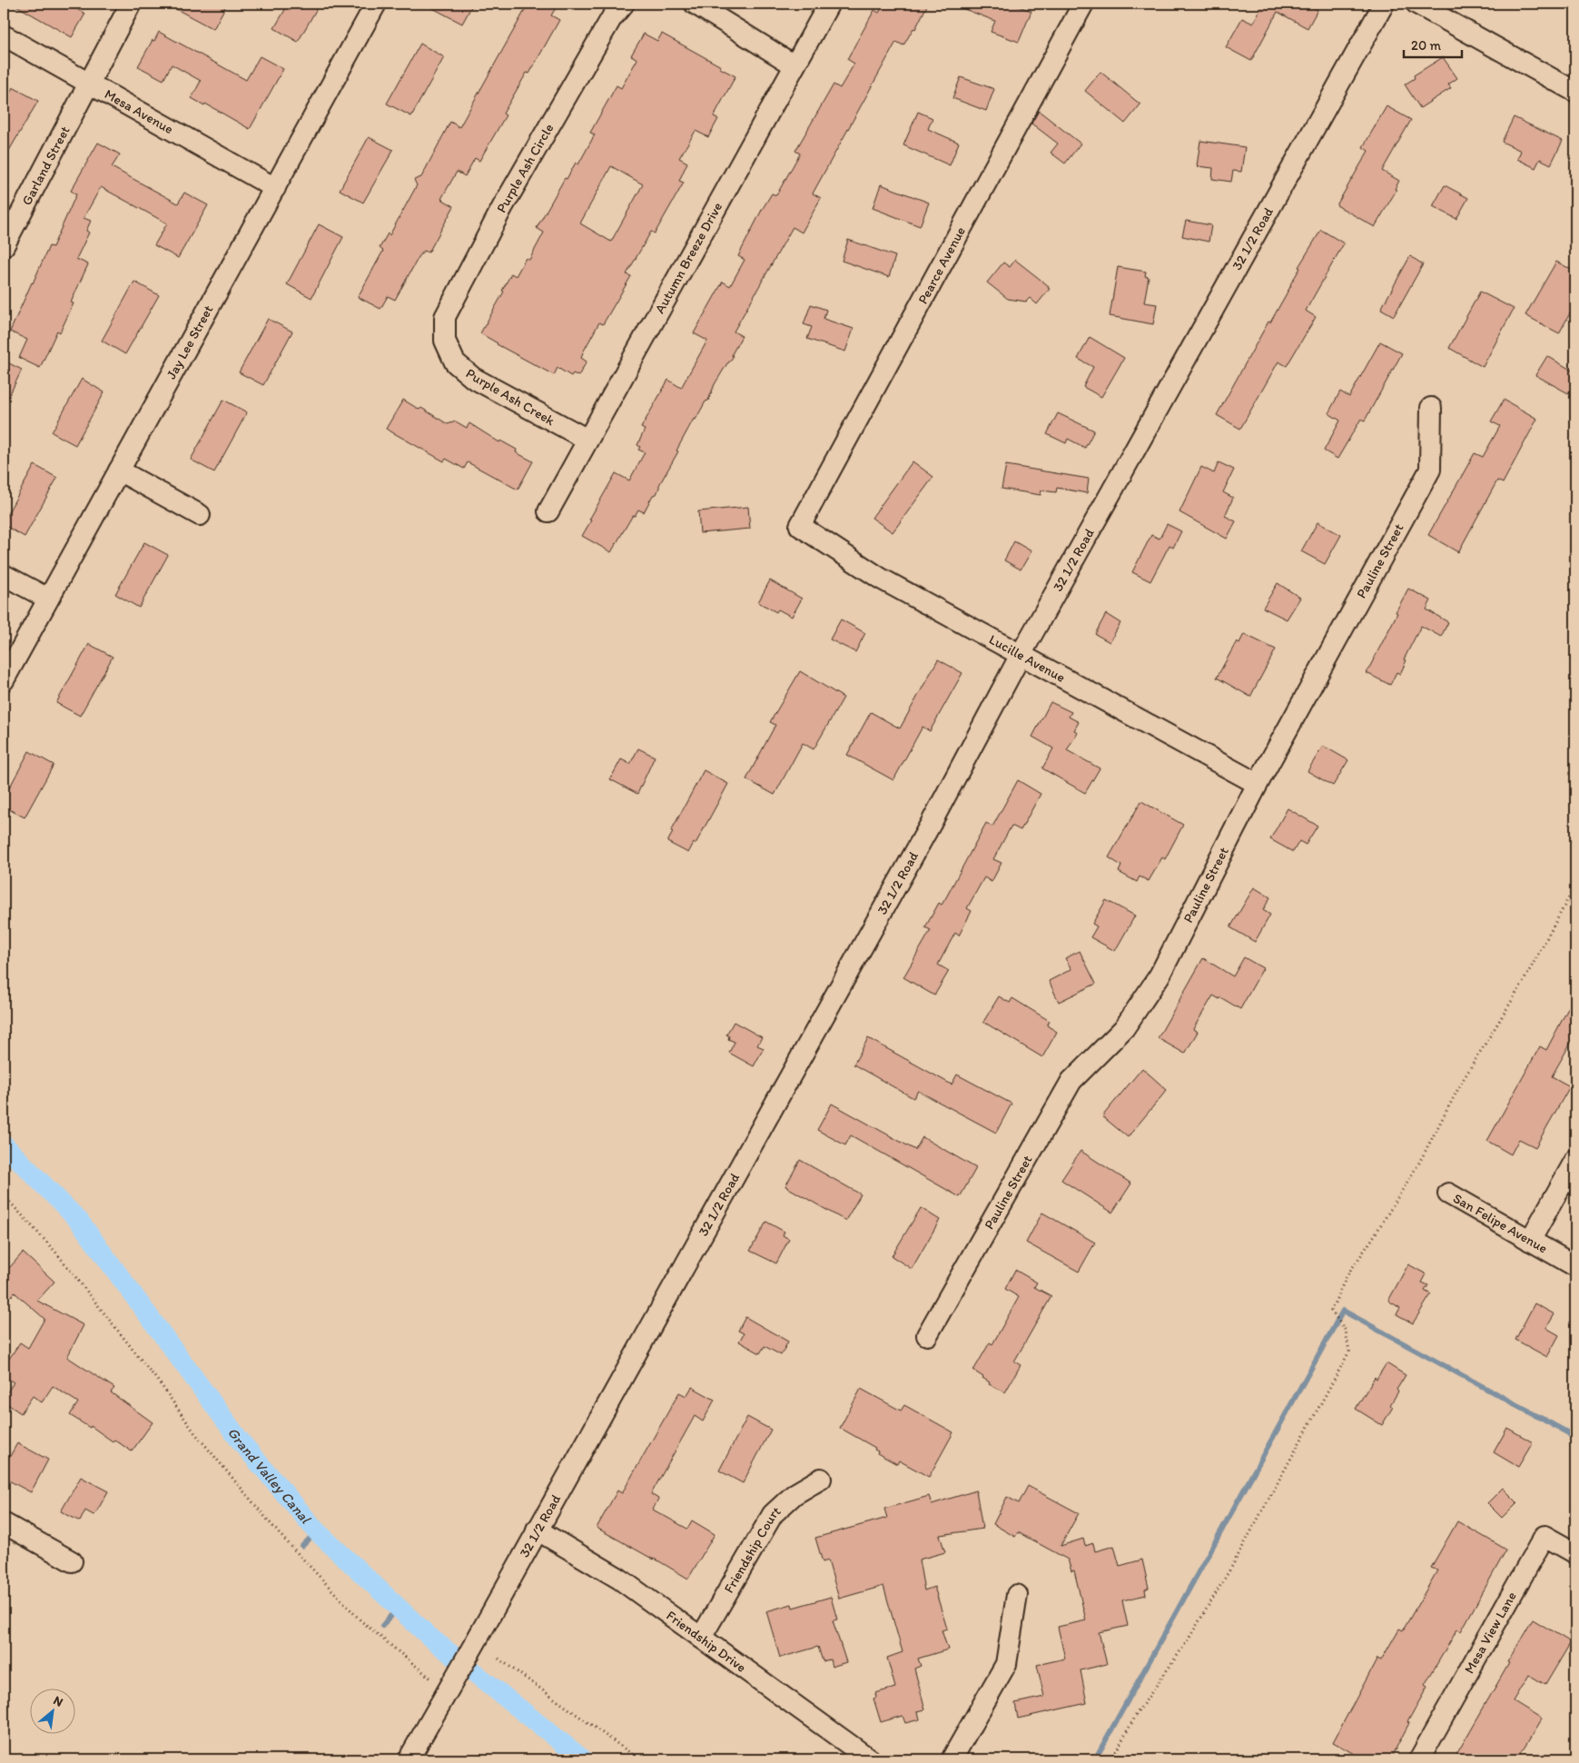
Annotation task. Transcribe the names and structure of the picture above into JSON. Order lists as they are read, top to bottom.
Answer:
{
  "streets": {
    "street": [
      "Mesa Avenue",
      "Garland Street",
      "Purple Ash Circle",
      "32 1/2 Road",
      "Autumn Breeze Drive",
      "Pearce Avenue",
      "Jay Lee Street",
      "Purple Ash Creek",
      "Pauline Street",
      "Lucille Avenue",
      "San Felipe Avenue",
      "Friendship Court",
      "Mesa View Lane",
      "Friendship Drive"
    ]
  },
  "crossings": [
    ["Mesa Avenue", "Garland Street"],
    ["Mesa Avenue", "Jay Lee Street"],
    ["Purple Ash Circle", "Purple Ash Creek"],
    ["32 1/2 Road", "Lucille Avenue"],
    ["32 1/2 Road", "Friendship Drive"],
    ["Autumn Breeze Drive", "Purple Ash Creek"],
    ["Pearce Avenue", "Lucille Avenue"],
    ["Pauline Street", "Lucille Avenue"],
    ["Friendship Court", "Friendship Drive"]
  ],
  "water": ["Grand Valley Canal"],
  "scale_bar": "20 m",
  "north": "top right"
}
